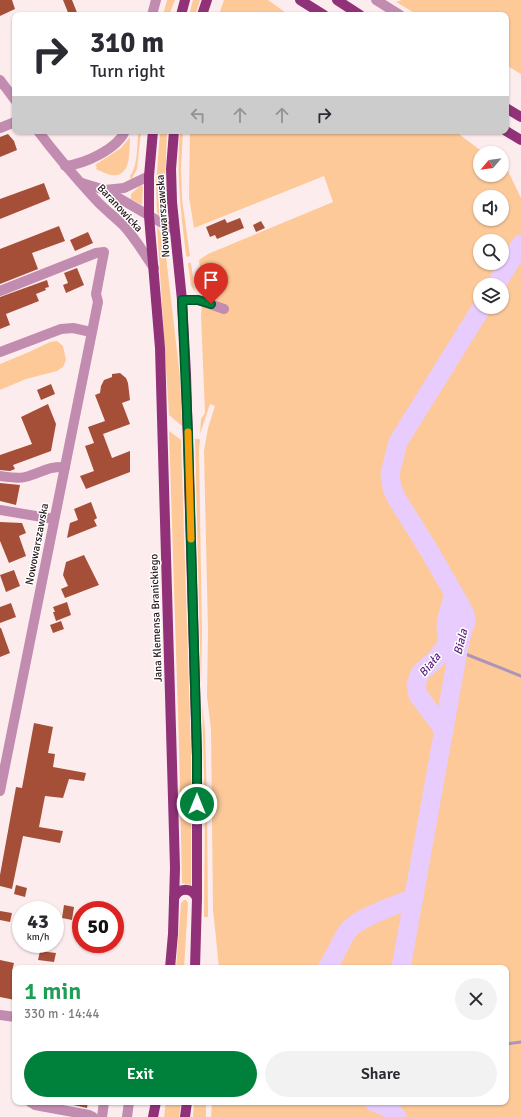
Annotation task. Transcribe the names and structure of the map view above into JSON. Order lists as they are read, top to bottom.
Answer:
{
  "streets": {
    "main road": ["Nowowarszawska", "Jana Klemensa Branickiego"],
    "street": ["Baranowicka"]
  },
  "crossings": [
    ["Baranowicka", "Nowowarszawska"],
    ["Baranowicka", "Jana Klemensa Branickiego"],
    ["Nowowarszawska", "Jana Klemensa Branickiego"]
  ],
  "water": ["Biala", "Biała"],
  "north": "bottom left",
  "page": {
    "turn": ["310 m", "Turn right"],
    "speed": "43 km/h",
    "limit": "50",
    "heading": ["1 min", "330 m · 14:44"],
    "buttons": ["Exit", "Share"]
  }
}
